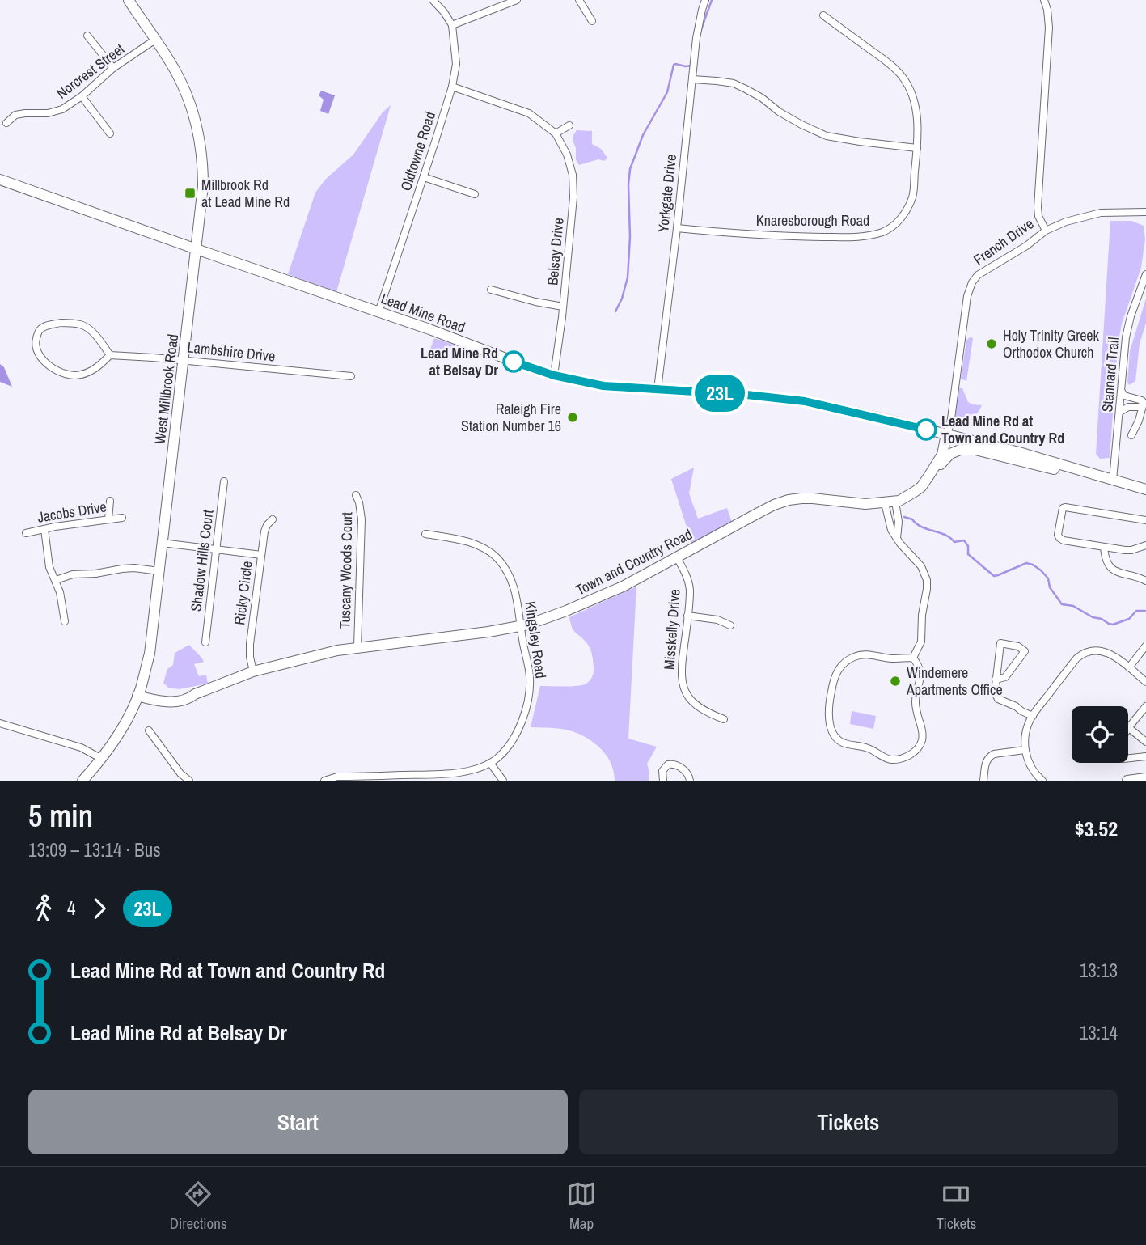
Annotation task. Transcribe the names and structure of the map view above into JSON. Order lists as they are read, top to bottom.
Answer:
{
  "streets": {
    "main road": ["Lead Mine Road", "West Millbrook Road", "Town and Country Road"],
    "street": [
      "Norcrest Street",
      "Oldtowne Road",
      "Yorkgate Drive",
      "Knaresborough Road",
      "French Drive",
      "Belsay Drive",
      "Lambshire Drive",
      "Stannard Trail",
      "Jacobs Drive",
      "Shadow Hills Court",
      "Tuscany Woods Court",
      "Ricky Circle",
      "Misskelly Drive",
      "Kingsley Road"
    ]
  },
  "crossings": [
    ["Norcrest Street", "West Millbrook Road"],
    ["Oldtowne Road", "Belsay Drive"],
    ["Oldtowne Road", "Lead Mine Road"],
    ["Yorkgate Drive", "Knaresborough Road"],
    ["Yorkgate Drive", "Lead Mine Road"],
    ["French Drive", "Lead Mine Road"],
    ["Belsay Drive", "Lead Mine Road"],
    ["Lead Mine Road", "Stannard Trail"],
    ["Lead Mine Road", "West Millbrook Road"],
    ["Lambshire Drive", "West Millbrook Road"],
    ["West Millbrook Road", "Town and Country Road"],
    ["Town and Country Road", "Tuscany Woods Court"],
    ["Town and Country Road", "Ricky Circle"],
    ["Town and Country Road", "Misskelly Drive"],
    ["Town and Country Road", "Kingsley Road"]
  ],
  "places": {
    "transit": ["Millbrook Rd at Lead Mine Rd"],
    "other": [
      "Holy Trinity Greek Orthodox Church",
      "Lead Mine Rd at Belsay Dr",
      "Raleigh Fire Station Number 16",
      "Lead Mine Rd at Town and Country Rd",
      "Windemere Apartments Office"
    ]
  },
  "lines": ["bus line 23L"],
  "page": {
    "on_map": "23L",
    "heading": ["5 min", "13:09 – 13:14 · Bus", "$3.52"],
    "legs": ["4", "23L"],
    "list": [
      {
        "name": "Lead Mine Rd at Town and Country Rd",
        "value": "13:13"
      },
      {
        "name": "Lead Mine Rd at Belsay Dr",
        "value": "13:14"
      }
    ],
    "buttons": ["Start", "Tickets"],
    "tabs": ["Directions", "Map", "Tickets"]
  }
}
